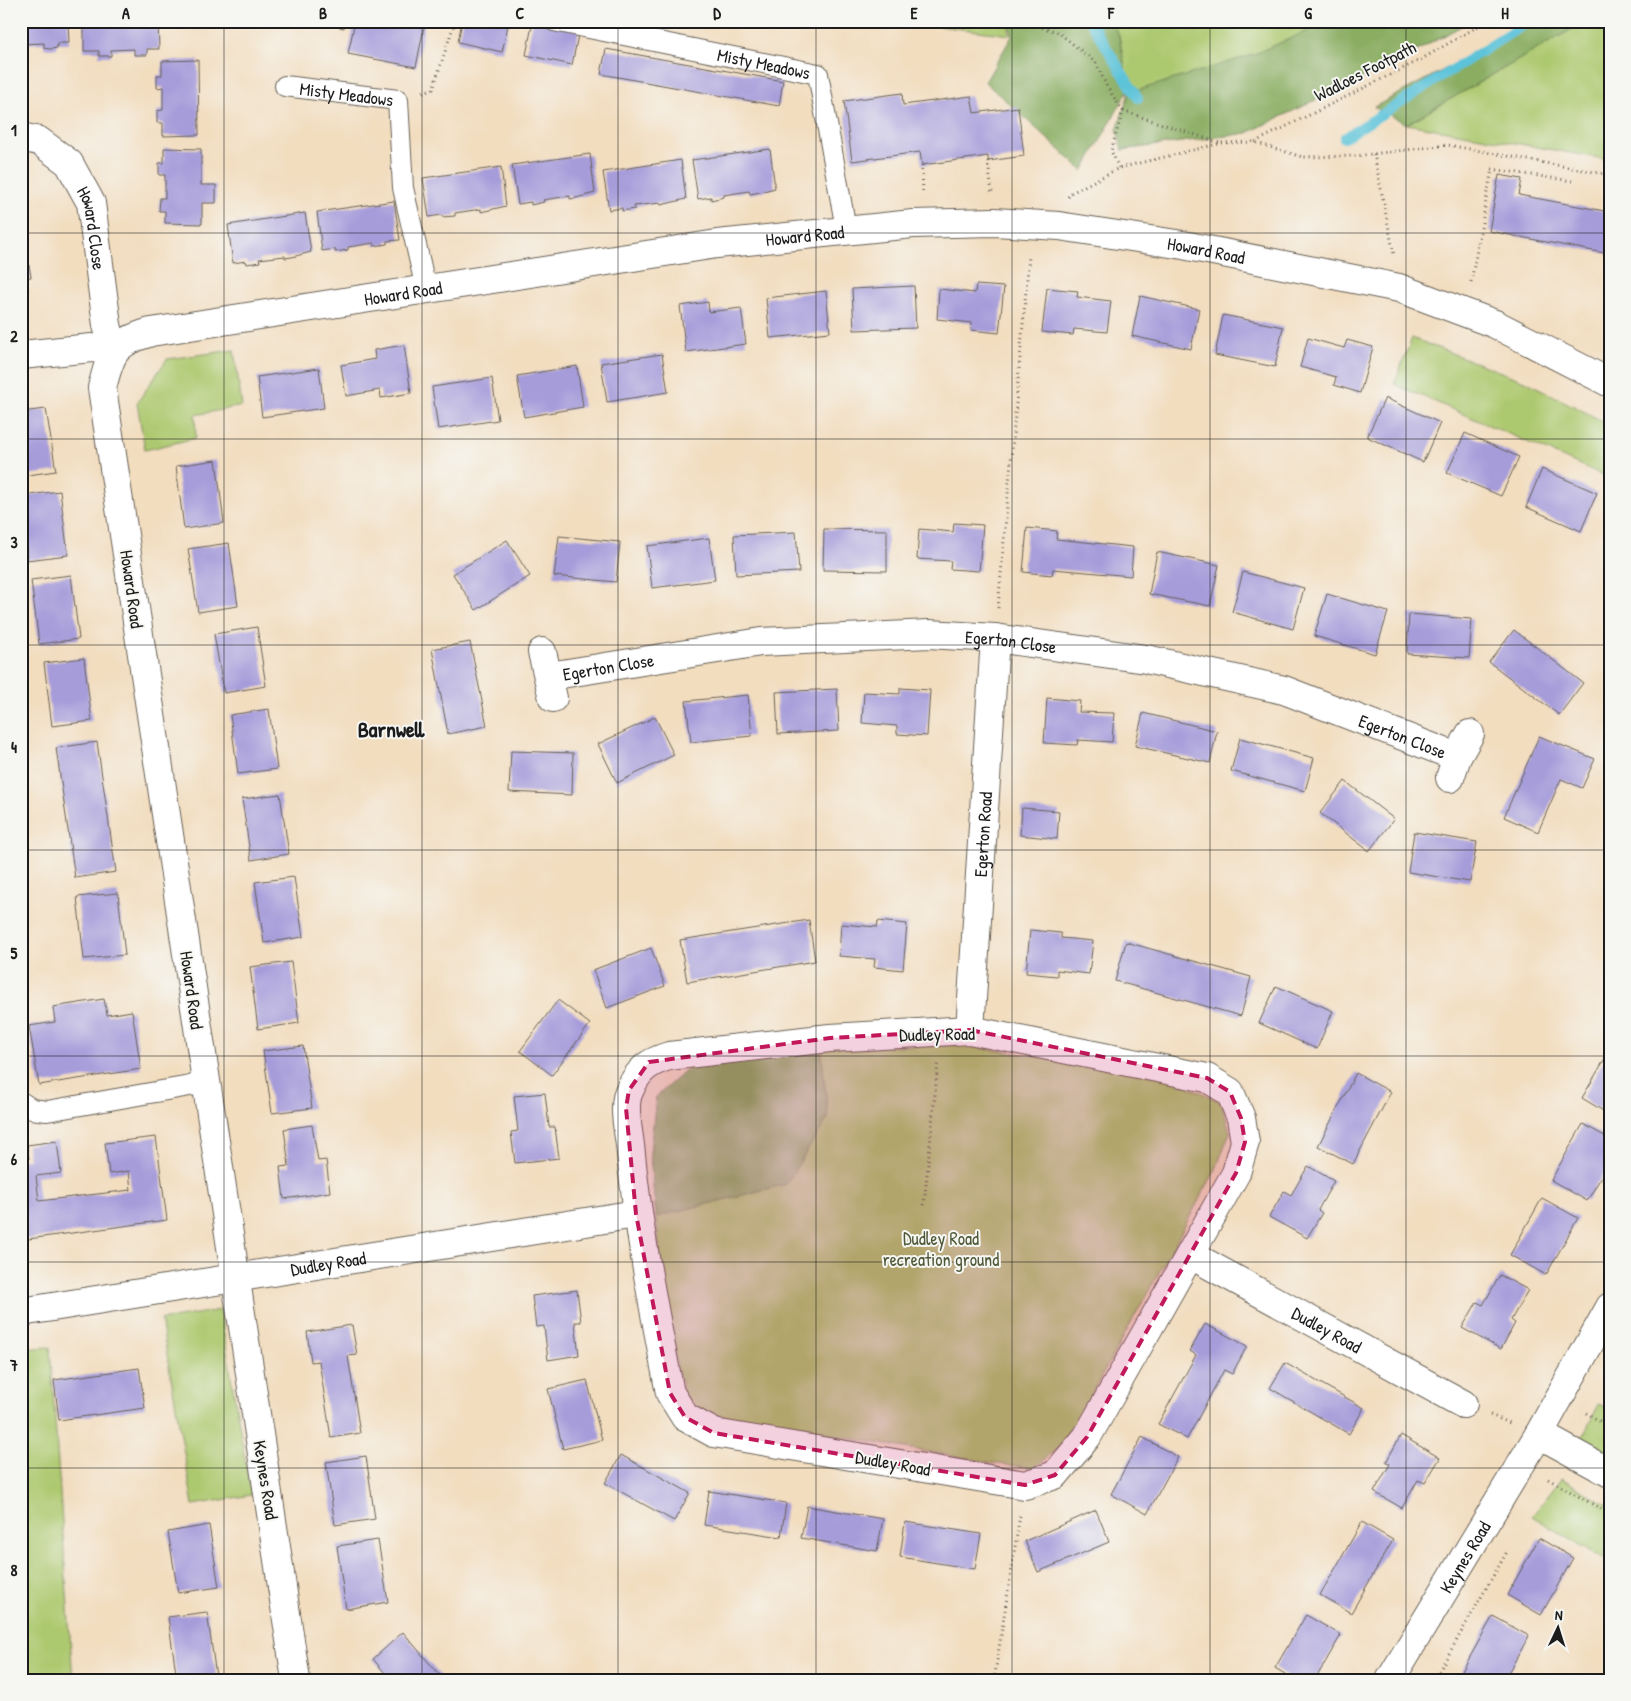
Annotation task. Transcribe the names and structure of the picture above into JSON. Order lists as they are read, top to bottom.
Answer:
{
  "streets": {
    "street": [
      "Howard Close",
      "Howard Road",
      "Egerton Close",
      "Egerton Road",
      "Dudley Road",
      "Keynes Road"
    ],
    "lane": ["Misty Meadows"],
    "path": ["Wadloes Footpath"]
  },
  "crossings": [
    ["Misty Meadows", "Howard Road"],
    ["Howard Close", "Howard Road"],
    ["Howard Road", "Dudley Road"],
    ["Howard Road", "Keynes Road"],
    ["Egerton Close", "Egerton Road"],
    ["Egerton Road", "Dudley Road"],
    ["Dudley Road", "Keynes Road"]
  ],
  "districts": ["Barnwell"],
  "parks": ["Dudley Road recreation ground"],
  "north": "top",
  "grid": {
    "columns": [
      "A",
      "B",
      "C",
      "D",
      "E",
      "F",
      "G",
      "H"
    ],
    "rows": [
      "1",
      "2",
      "3",
      "4",
      "5",
      "6",
      "7",
      "8"
    ]
  }
}
